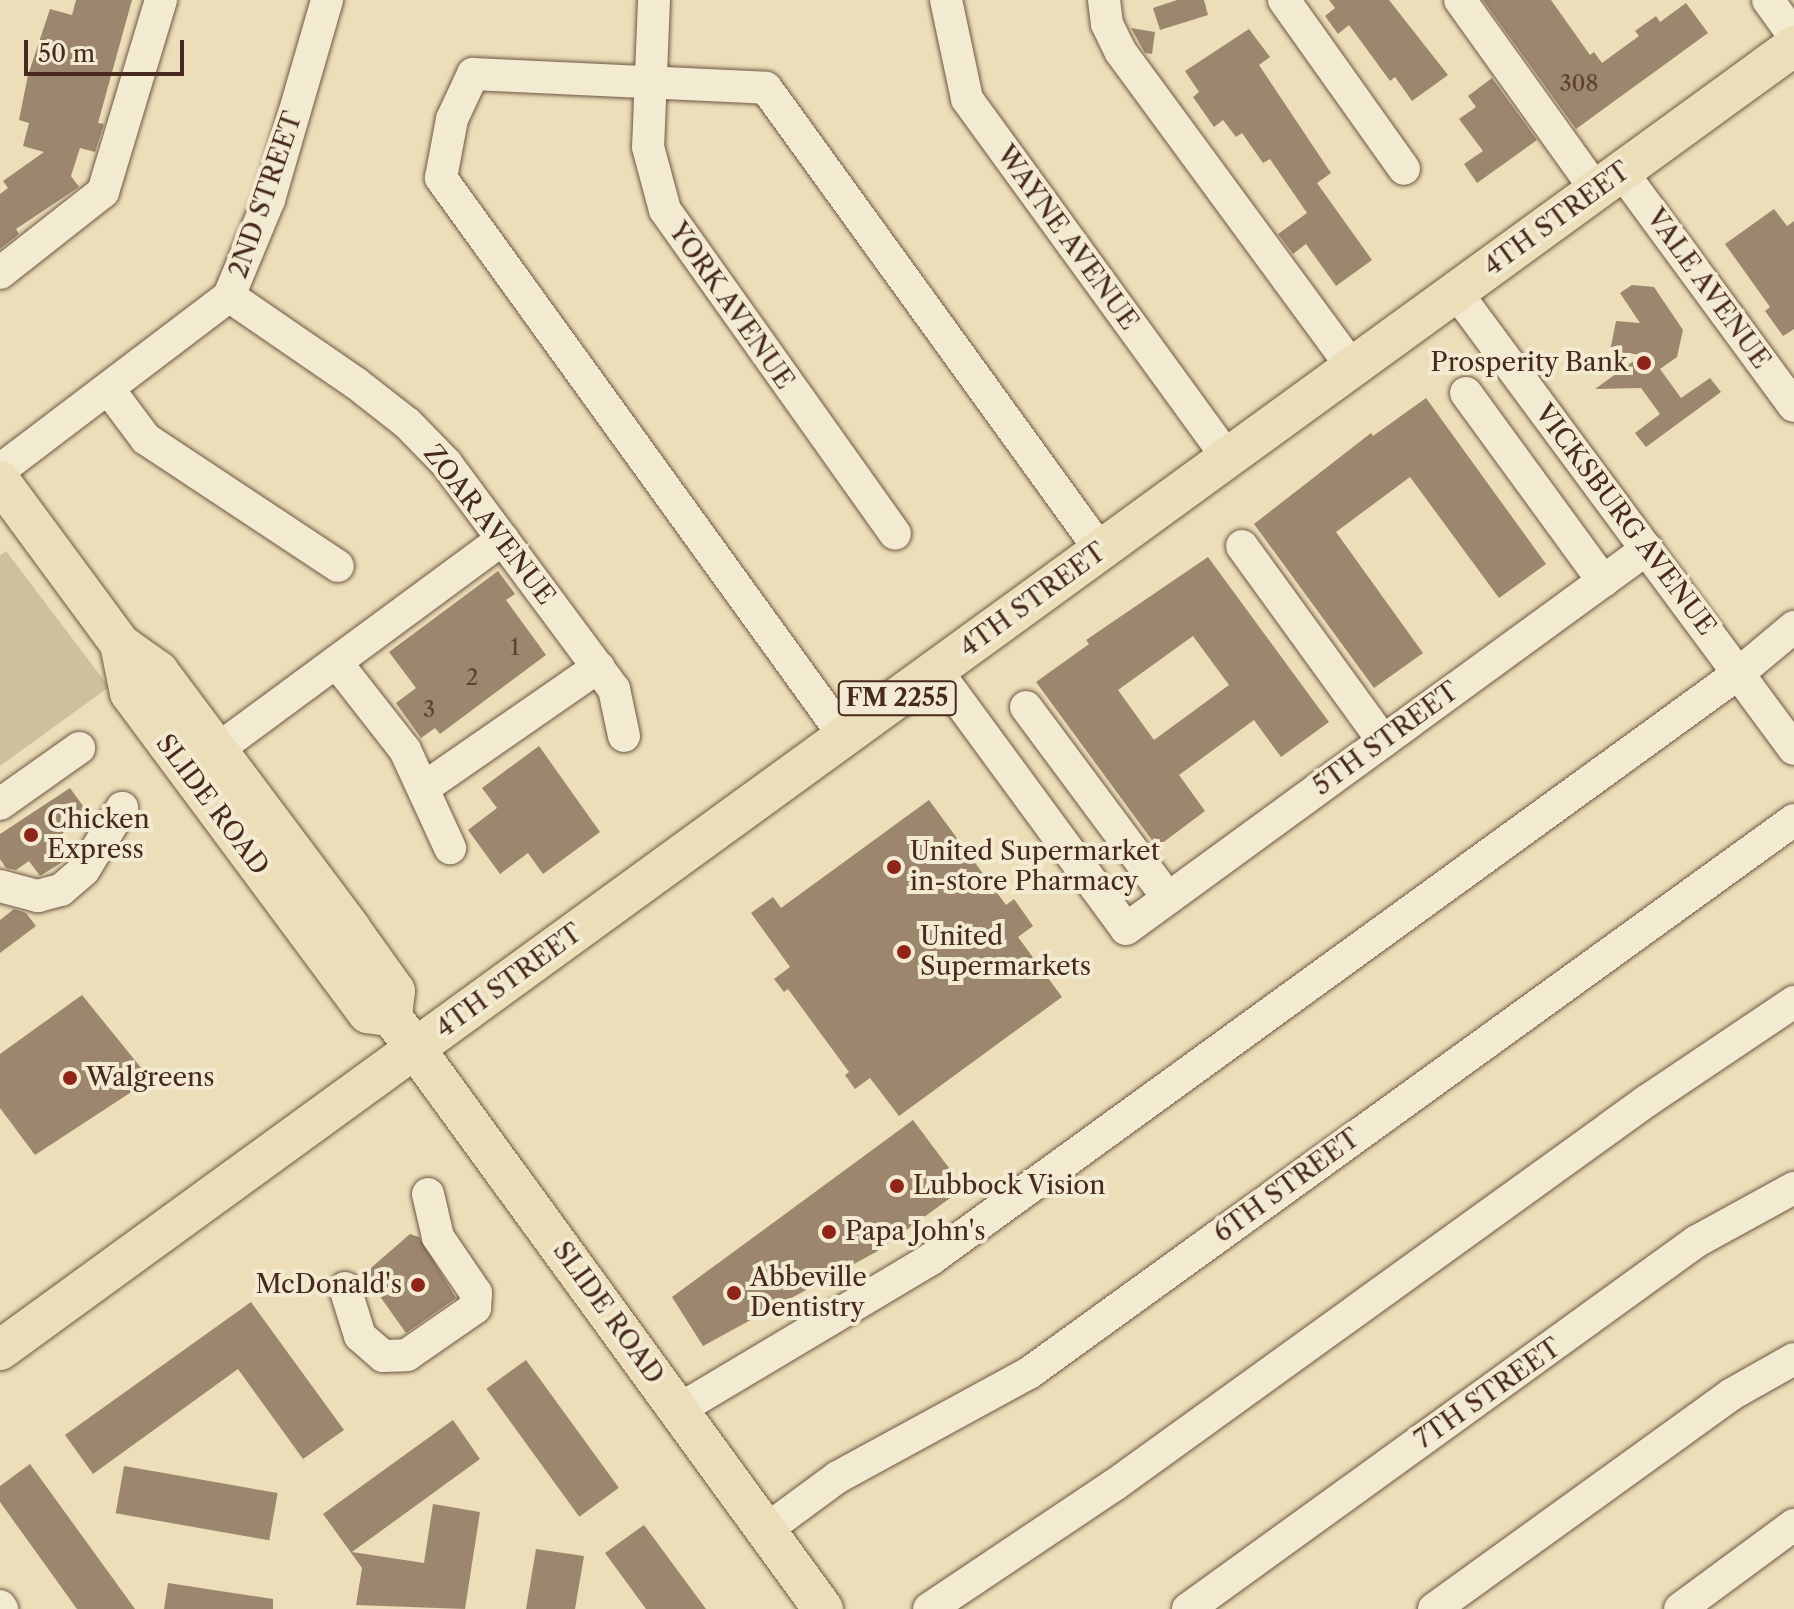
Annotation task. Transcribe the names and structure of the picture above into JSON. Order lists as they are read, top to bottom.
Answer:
{
  "streets": {
    "main road": ["4TH STREET", "FM 2255", "SLIDE ROAD"],
    "street": [
      "2ND STREET",
      "WAYNE AVENUE",
      "VALE AVENUE",
      "YORK AVENUE",
      "VICKSBURG AVENUE",
      "ZOAR AVENUE",
      "5TH STREET",
      "6TH STREET",
      "7TH STREET"
    ]
  },
  "crossings": [
    ["2ND STREET", "ZOAR AVENUE"],
    ["4TH STREET", "WAYNE AVENUE"],
    ["4TH STREET", "VALE AVENUE"],
    ["4TH STREET", "VICKSBURG AVENUE"],
    ["4TH STREET", "5TH STREET"],
    ["4TH STREET", "SLIDE ROAD"],
    ["VICKSBURG AVENUE", "5TH STREET"],
    ["SLIDE ROAD", "6TH STREET"]
  ],
  "places": [
    "Prosperity Bank",
    "Chicken Express",
    "United Supermarket in-store Pharmacy",
    "United Supermarkets",
    "Walgreens",
    "Lubbock Vision",
    "Papa John's",
    "McDonald's",
    "Abbeville Dentistry"
  ],
  "house_numbers": [
    "308",
    "1",
    "2",
    "3"
  ],
  "scale_bar": "50 m"
}
